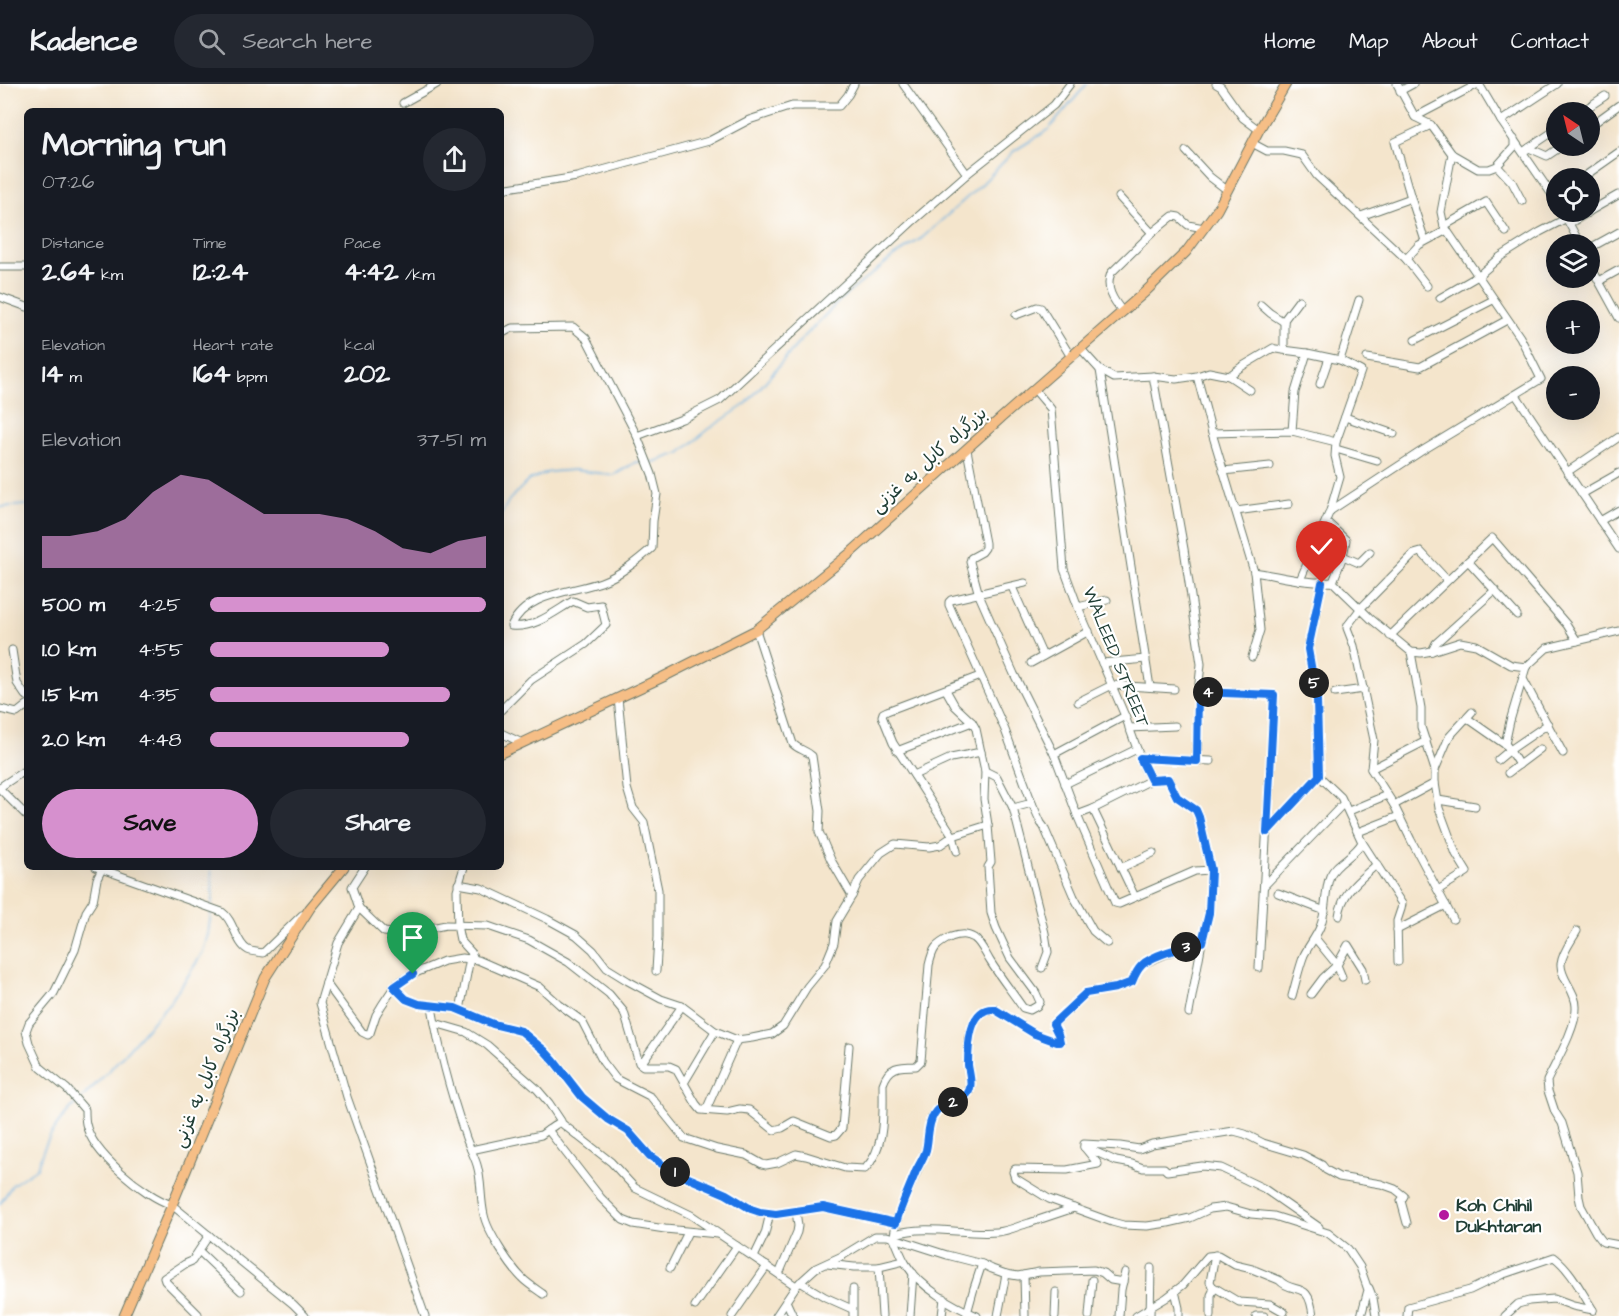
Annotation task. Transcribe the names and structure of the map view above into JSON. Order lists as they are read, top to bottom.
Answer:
{
  "streets": {
    "highway": ["بزرگراه کابل به غزنی"],
    "street": ["WALEED STREET"]
  },
  "crossings": [
    ["بزرگراه کابل به غزنی", "WALEED STREET"]
  ],
  "places": ["Koh Chihil Dukhtaran"],
  "north": "top left",
  "page": {
    "header": "Kadence",
    "search": "Search here",
    "nav": [
      "Home",
      "Map",
      "About",
      "Contact"
    ],
    "map_buttons": ["+", "−"],
    "heading": ["Morning run", "07:26"],
    "stats": [
      ["Distance", "2.64 km"],
      ["Time", "12:24"],
      ["Pace", "4:42 /km"],
      ["Elevation", "14 m"],
      ["Heart rate", "164 bpm"],
      ["kcal", "202"]
    ],
    "chart": ["Elevation", "37–51 m"],
    "list": [
      {
        "name": "500 m",
        "note": "4:25"
      },
      {
        "name": "1.0 km",
        "note": "4:55"
      },
      {
        "name": "1.5 km",
        "note": "4:35"
      },
      {
        "name": "2.0 km",
        "note": "4:48"
      }
    ],
    "pins": [
      "5",
      "4",
      "3",
      "2",
      "1"
    ],
    "buttons": ["Save", "Share"]
  }
}
